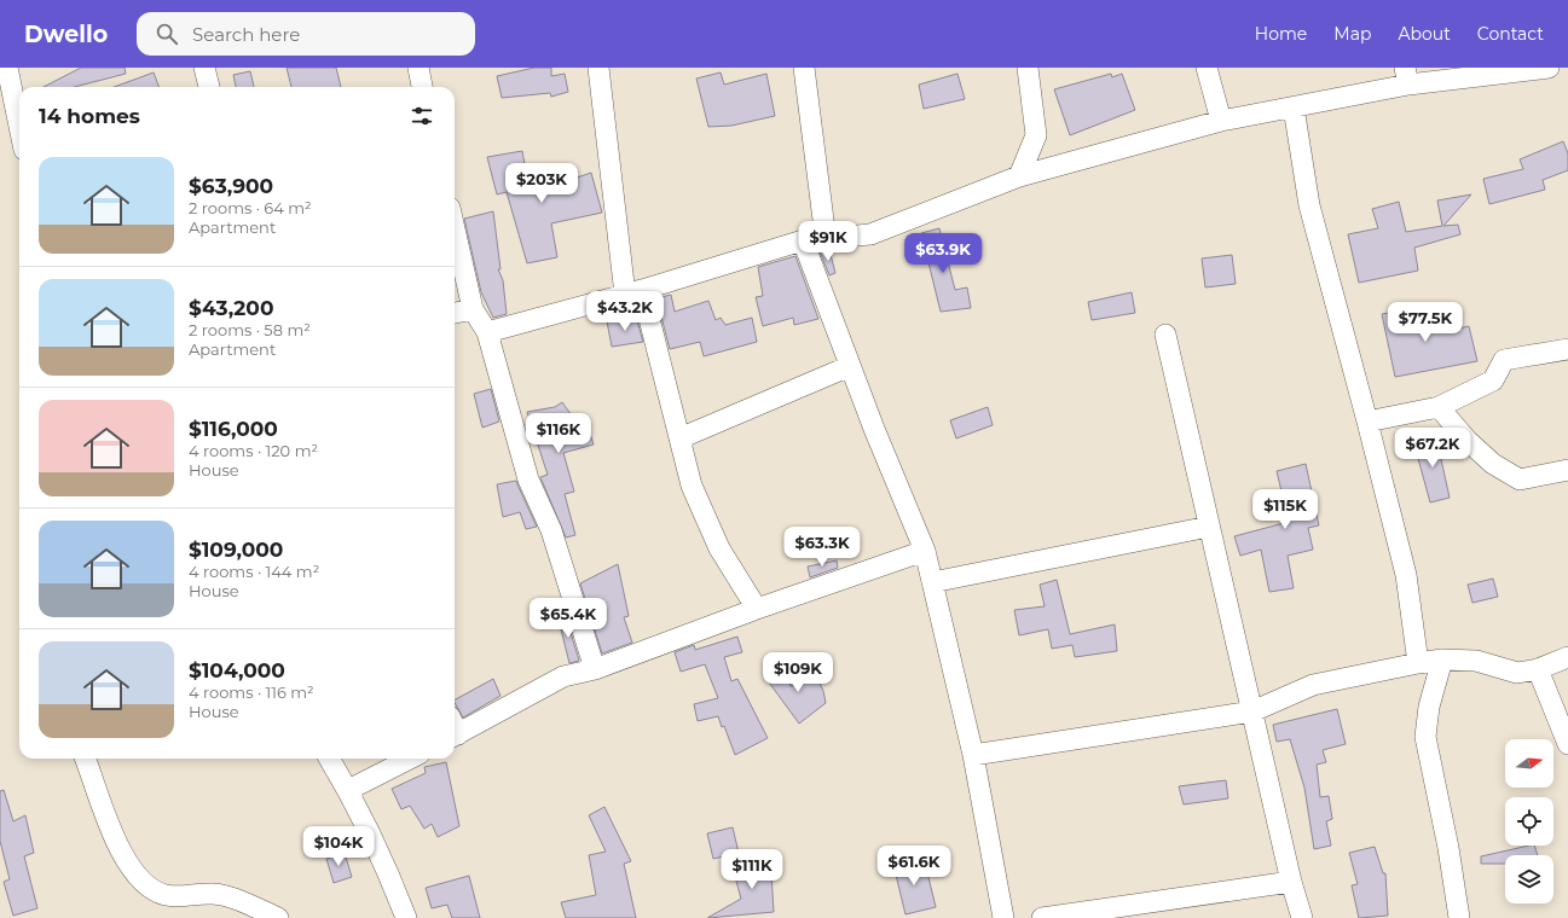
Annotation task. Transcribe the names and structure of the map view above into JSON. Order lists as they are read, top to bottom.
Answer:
{
  "north": "right",
  "page": {
    "header": "Dwello",
    "search": "Search here",
    "nav": [
      "Home",
      "Map",
      "About",
      "Contact"
    ],
    "heading": "14 homes",
    "list": [
      {
        "name": "$63,900",
        "note": "2 rooms · 64 m² · Apartment"
      },
      {
        "name": "$43,200",
        "note": "2 rooms · 58 m² · Apartment"
      },
      {
        "name": "$116,000",
        "note": "4 rooms · 120 m² · House"
      },
      {
        "name": "$109,000",
        "note": "4 rooms · 144 m² · House"
      },
      {
        "name": "$104,000",
        "note": "4 rooms · 116 m² · House"
      }
    ],
    "price": [
      "$203K",
      "$91K",
      "$63.9K",
      "$43.2K",
      "$77.5K",
      "$116K",
      "$67.2K",
      "$115K",
      "$63.3K",
      "$65.4K",
      "$109K",
      "$104K",
      "$61.6K",
      "$111K"
    ]
  }
}
